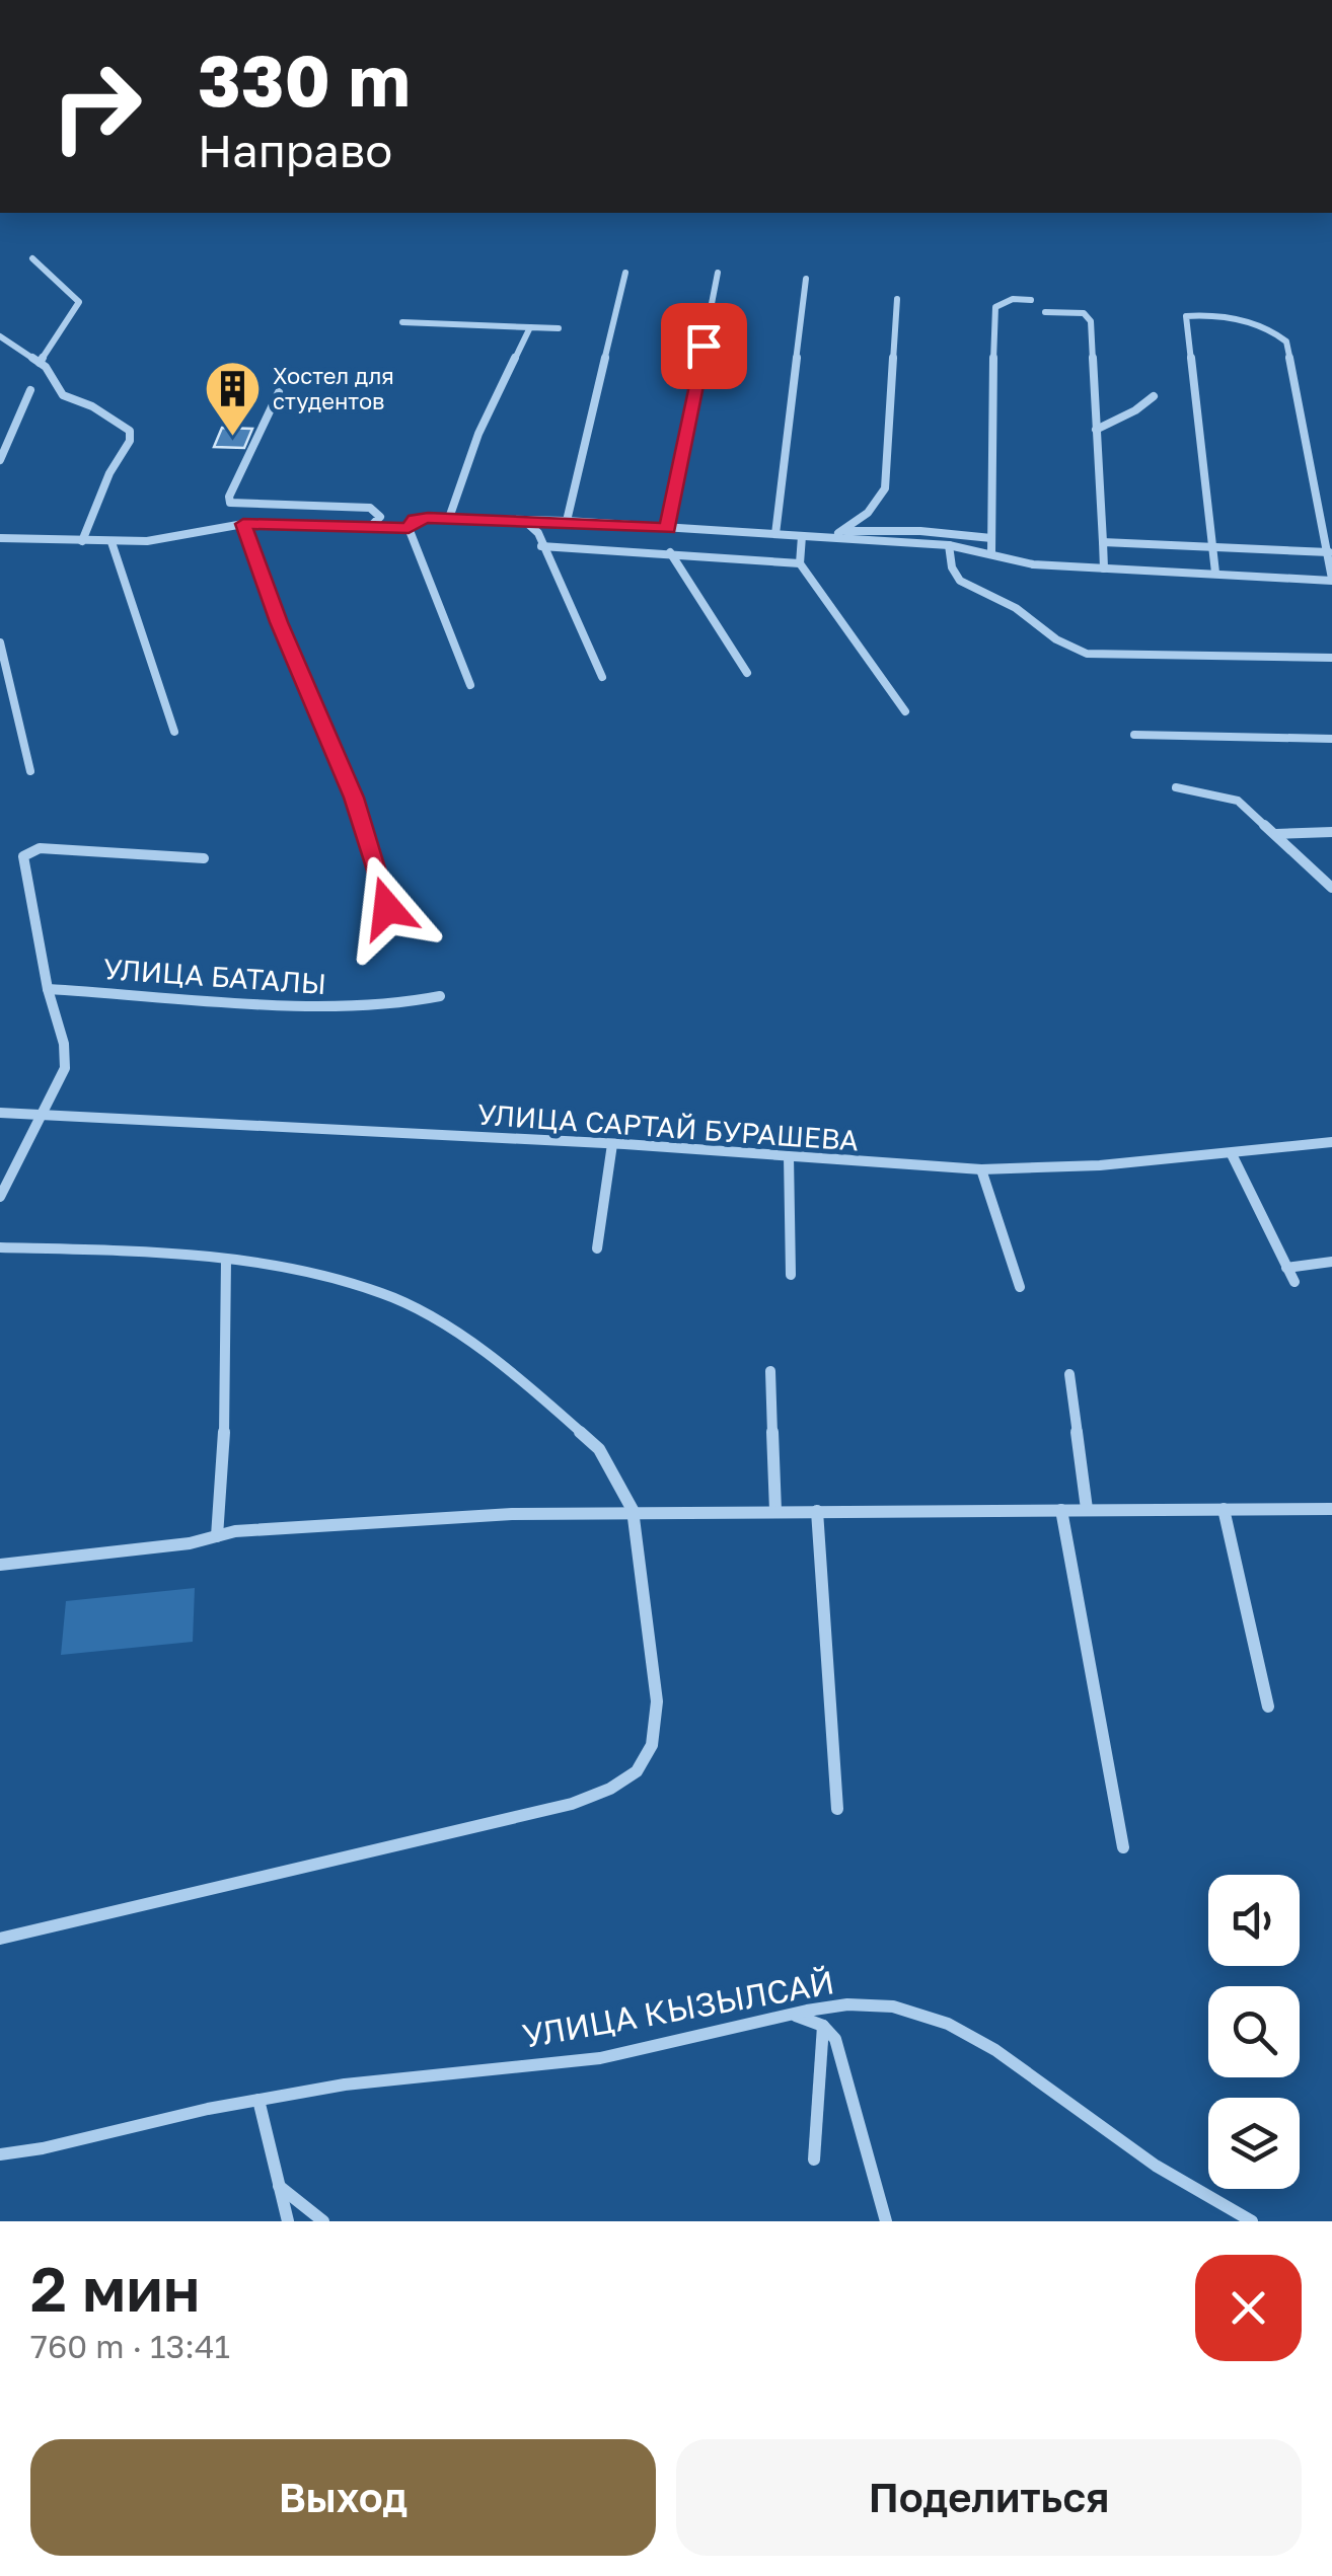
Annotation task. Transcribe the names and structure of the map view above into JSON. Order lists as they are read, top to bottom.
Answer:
{
  "streets": {
    "street": ["УЛИЦА БАТАЛЫ", "УЛИЦА САРТАЙ БУРАШЕВА", "УЛИЦА КЫЗЫЛСАЙ"]
  },
  "places": {
    "building": ["Хостел для студентов"]
  },
  "page": {
    "turn": ["330 m", "Направо"],
    "heading": ["2 мин", "760 m · 13:41"],
    "buttons": ["Выход", "Поделиться"]
  }
}
